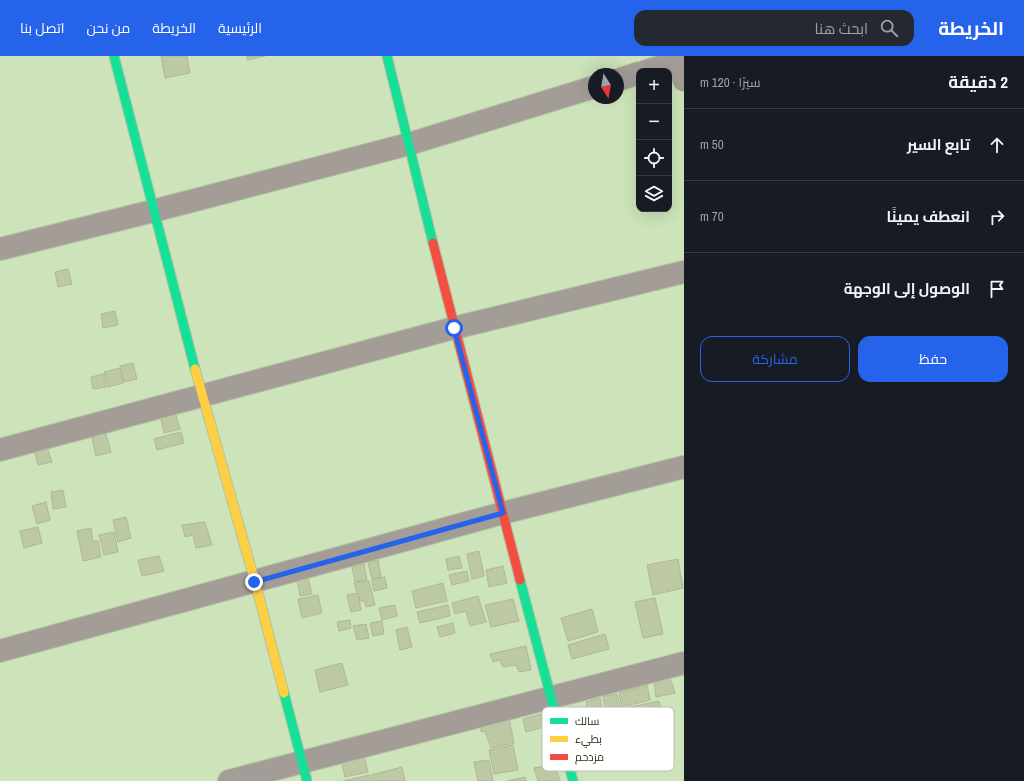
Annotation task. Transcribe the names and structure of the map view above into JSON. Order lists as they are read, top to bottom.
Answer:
{
  "legend": ["سالك", "بطيء", "مزدحم"],
  "north": "bottom",
  "page": {
    "header": "الخريطة",
    "search": "ابحث هنا",
    "nav": [
      "الرئيسية",
      "الخريطة",
      "من نحن",
      "اتصل بنا"
    ],
    "heading": ["2 دقيقة", "سيرًا · 120 m"],
    "map_buttons": ["+", "−"],
    "list": [
      ["تابع السير", "50 m"],
      ["انعطف يمينًا", "70 m"],
      "الوصول إلى الوجهة"
    ],
    "buttons": ["حفظ", "مشاركة"]
  }
}
